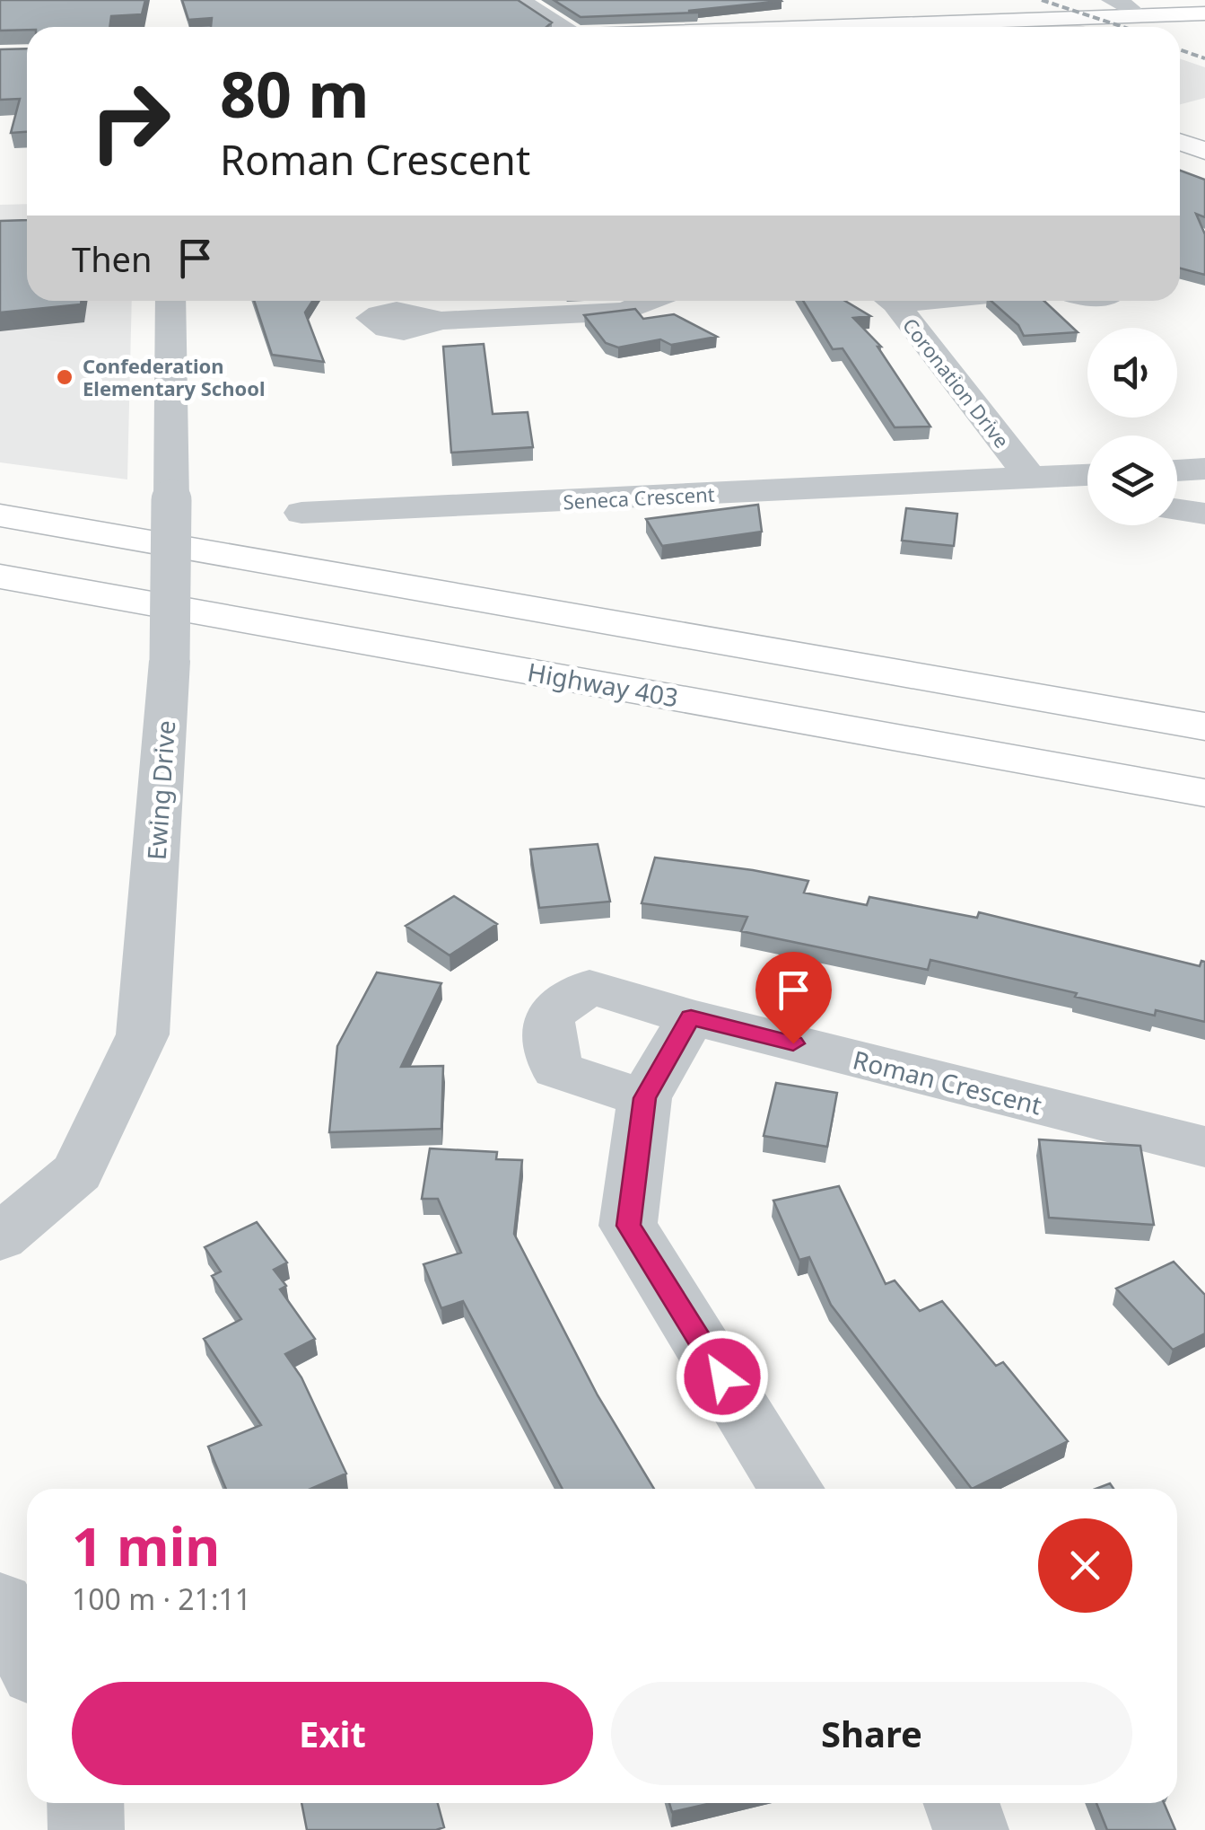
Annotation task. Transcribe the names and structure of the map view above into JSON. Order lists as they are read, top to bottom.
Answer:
{
  "streets": {
    "main road": ["Highway 403"],
    "street": [
      "Coronation Drive",
      "Seneca Crescent",
      "Ewing Drive",
      "Roman Crescent"
    ]
  },
  "crossings": [
    ["Coronation Drive", "Seneca Crescent"]
  ],
  "places": ["Confederation Elementary School"],
  "page": {
    "turn": ["80 m", "Roman Crescent"],
    "then": "Then",
    "heading": ["1 min", "100 m · 21:11"],
    "buttons": ["Exit", "Share"]
  }
}
